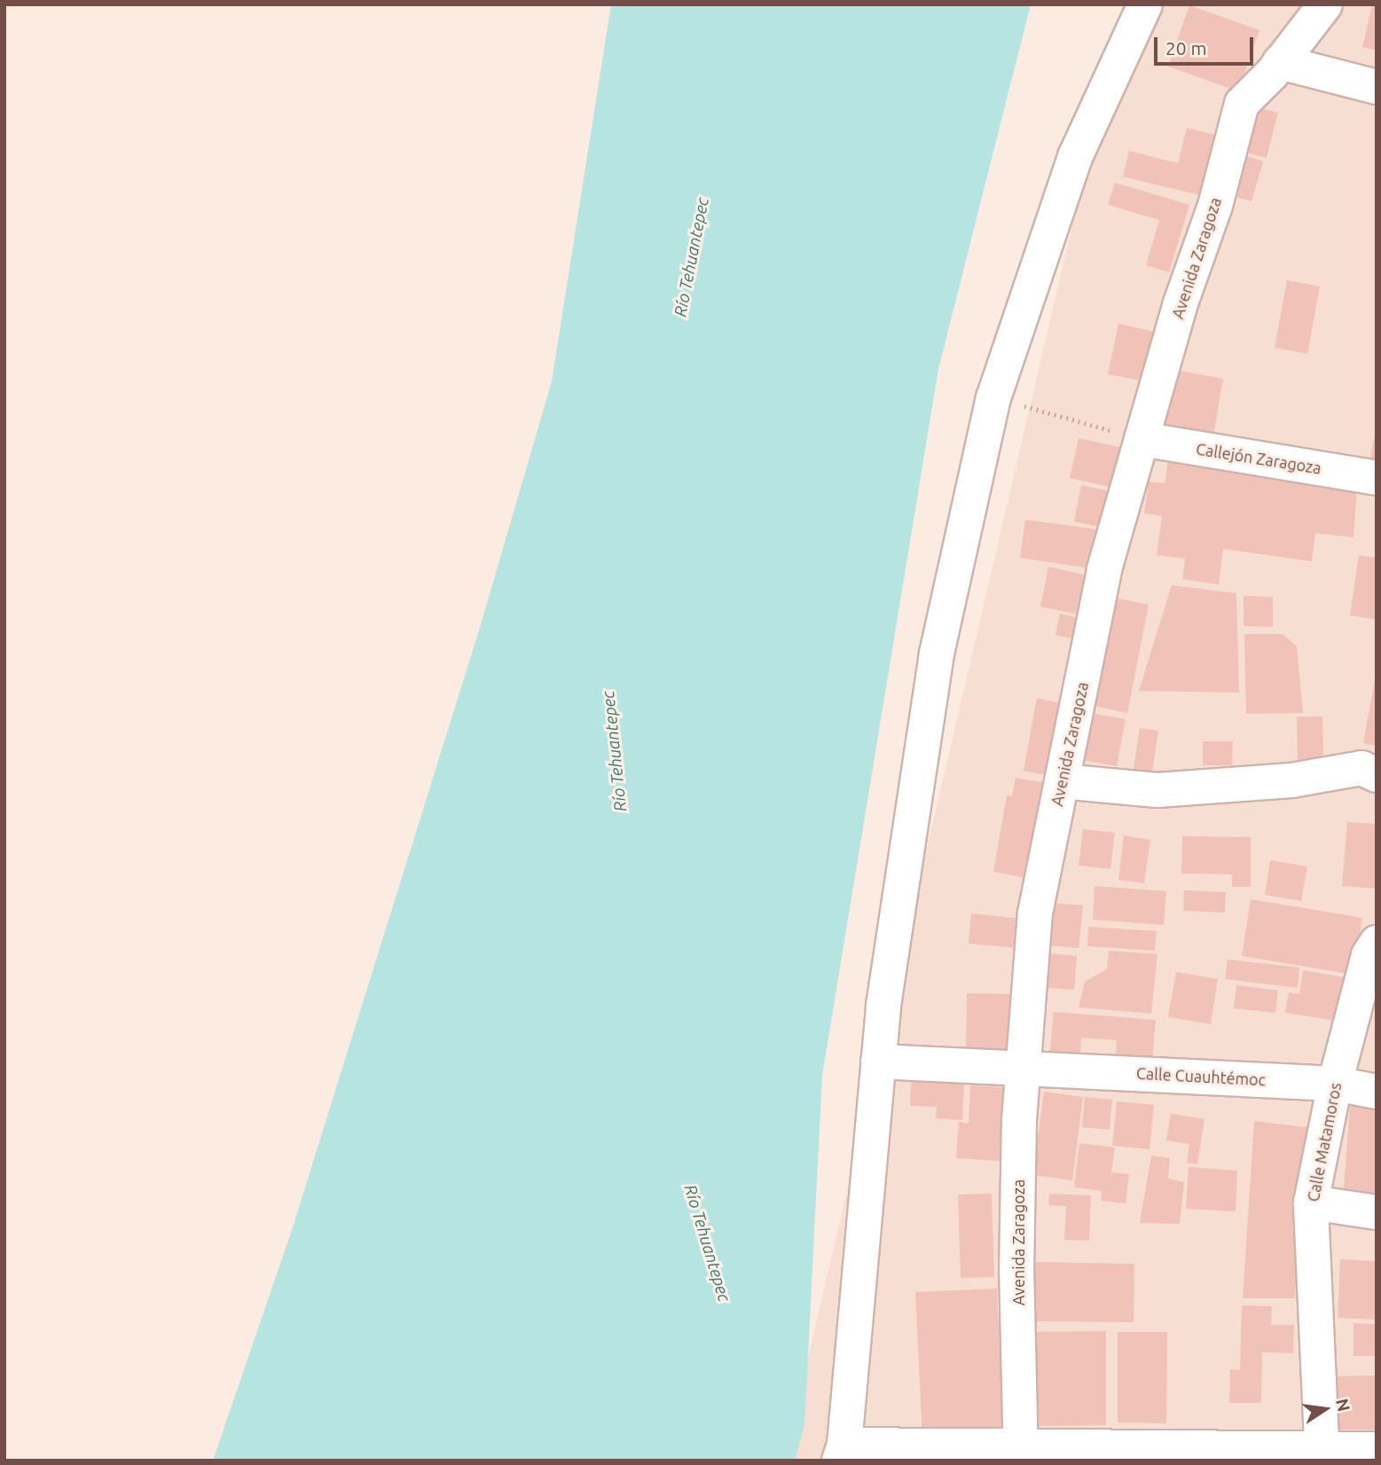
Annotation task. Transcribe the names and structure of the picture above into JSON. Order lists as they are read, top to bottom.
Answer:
{
  "streets": {
    "street": [
      "Avenida Zaragoza",
      "Callejón Zaragoza",
      "Calle Cuauhtémoc",
      "Calle Matamoros"
    ]
  },
  "crossings": [
    ["Avenida Zaragoza", "Callejón Zaragoza"],
    ["Avenida Zaragoza", "Calle Cuauhtémoc"],
    ["Calle Cuauhtémoc", "Calle Matamoros"]
  ],
  "water": ["Río Tehuantepec"],
  "scale_bar": "20 m",
  "north": "right"
}
